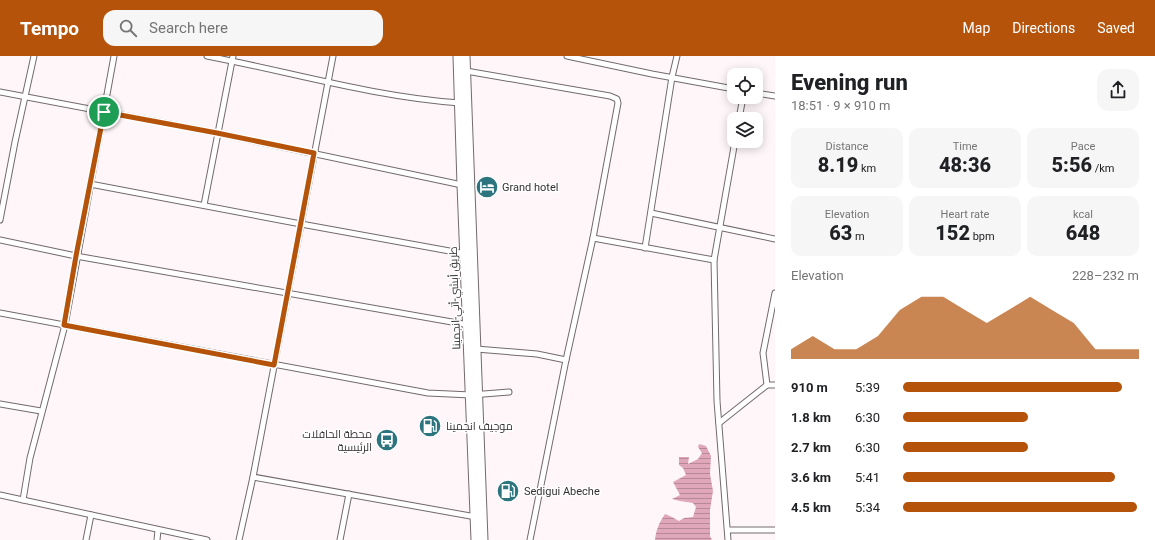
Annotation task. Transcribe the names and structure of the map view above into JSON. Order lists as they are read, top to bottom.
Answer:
{
  "streets": {
    "highway": ["طريق أبشي-أتي-انجمينا"]
  },
  "places": {
    "hotel": ["Grand hotel"],
    "fuel station": ["موجيف انجمينا", "Sedigui Abeche"],
    "bus stop": ["محطة الحافلات الرئيسية"]
  },
  "page": {
    "header": "Tempo",
    "search": "Search here",
    "nav": ["Map", "Directions", "Saved"],
    "heading": ["Evening run", "18:51 · 9 × 910 m"],
    "stats": [
      ["Distance", "8.19 km"],
      ["Time", "48:36"],
      ["Pace", "5:56 /km"],
      ["Elevation", "63 m"],
      ["Heart rate", "152 bpm"],
      ["kcal", "648"]
    ],
    "chart": ["Elevation", "228–232 m"],
    "list": [
      {
        "name": "910 m",
        "note": "5:39"
      },
      {
        "name": "1.8 km",
        "note": "6:30"
      },
      {
        "name": "2.7 km",
        "note": "6:30"
      },
      {
        "name": "3.6 km",
        "note": "5:41"
      },
      {
        "name": "4.5 km",
        "note": "5:34"
      }
    ]
  }
}
